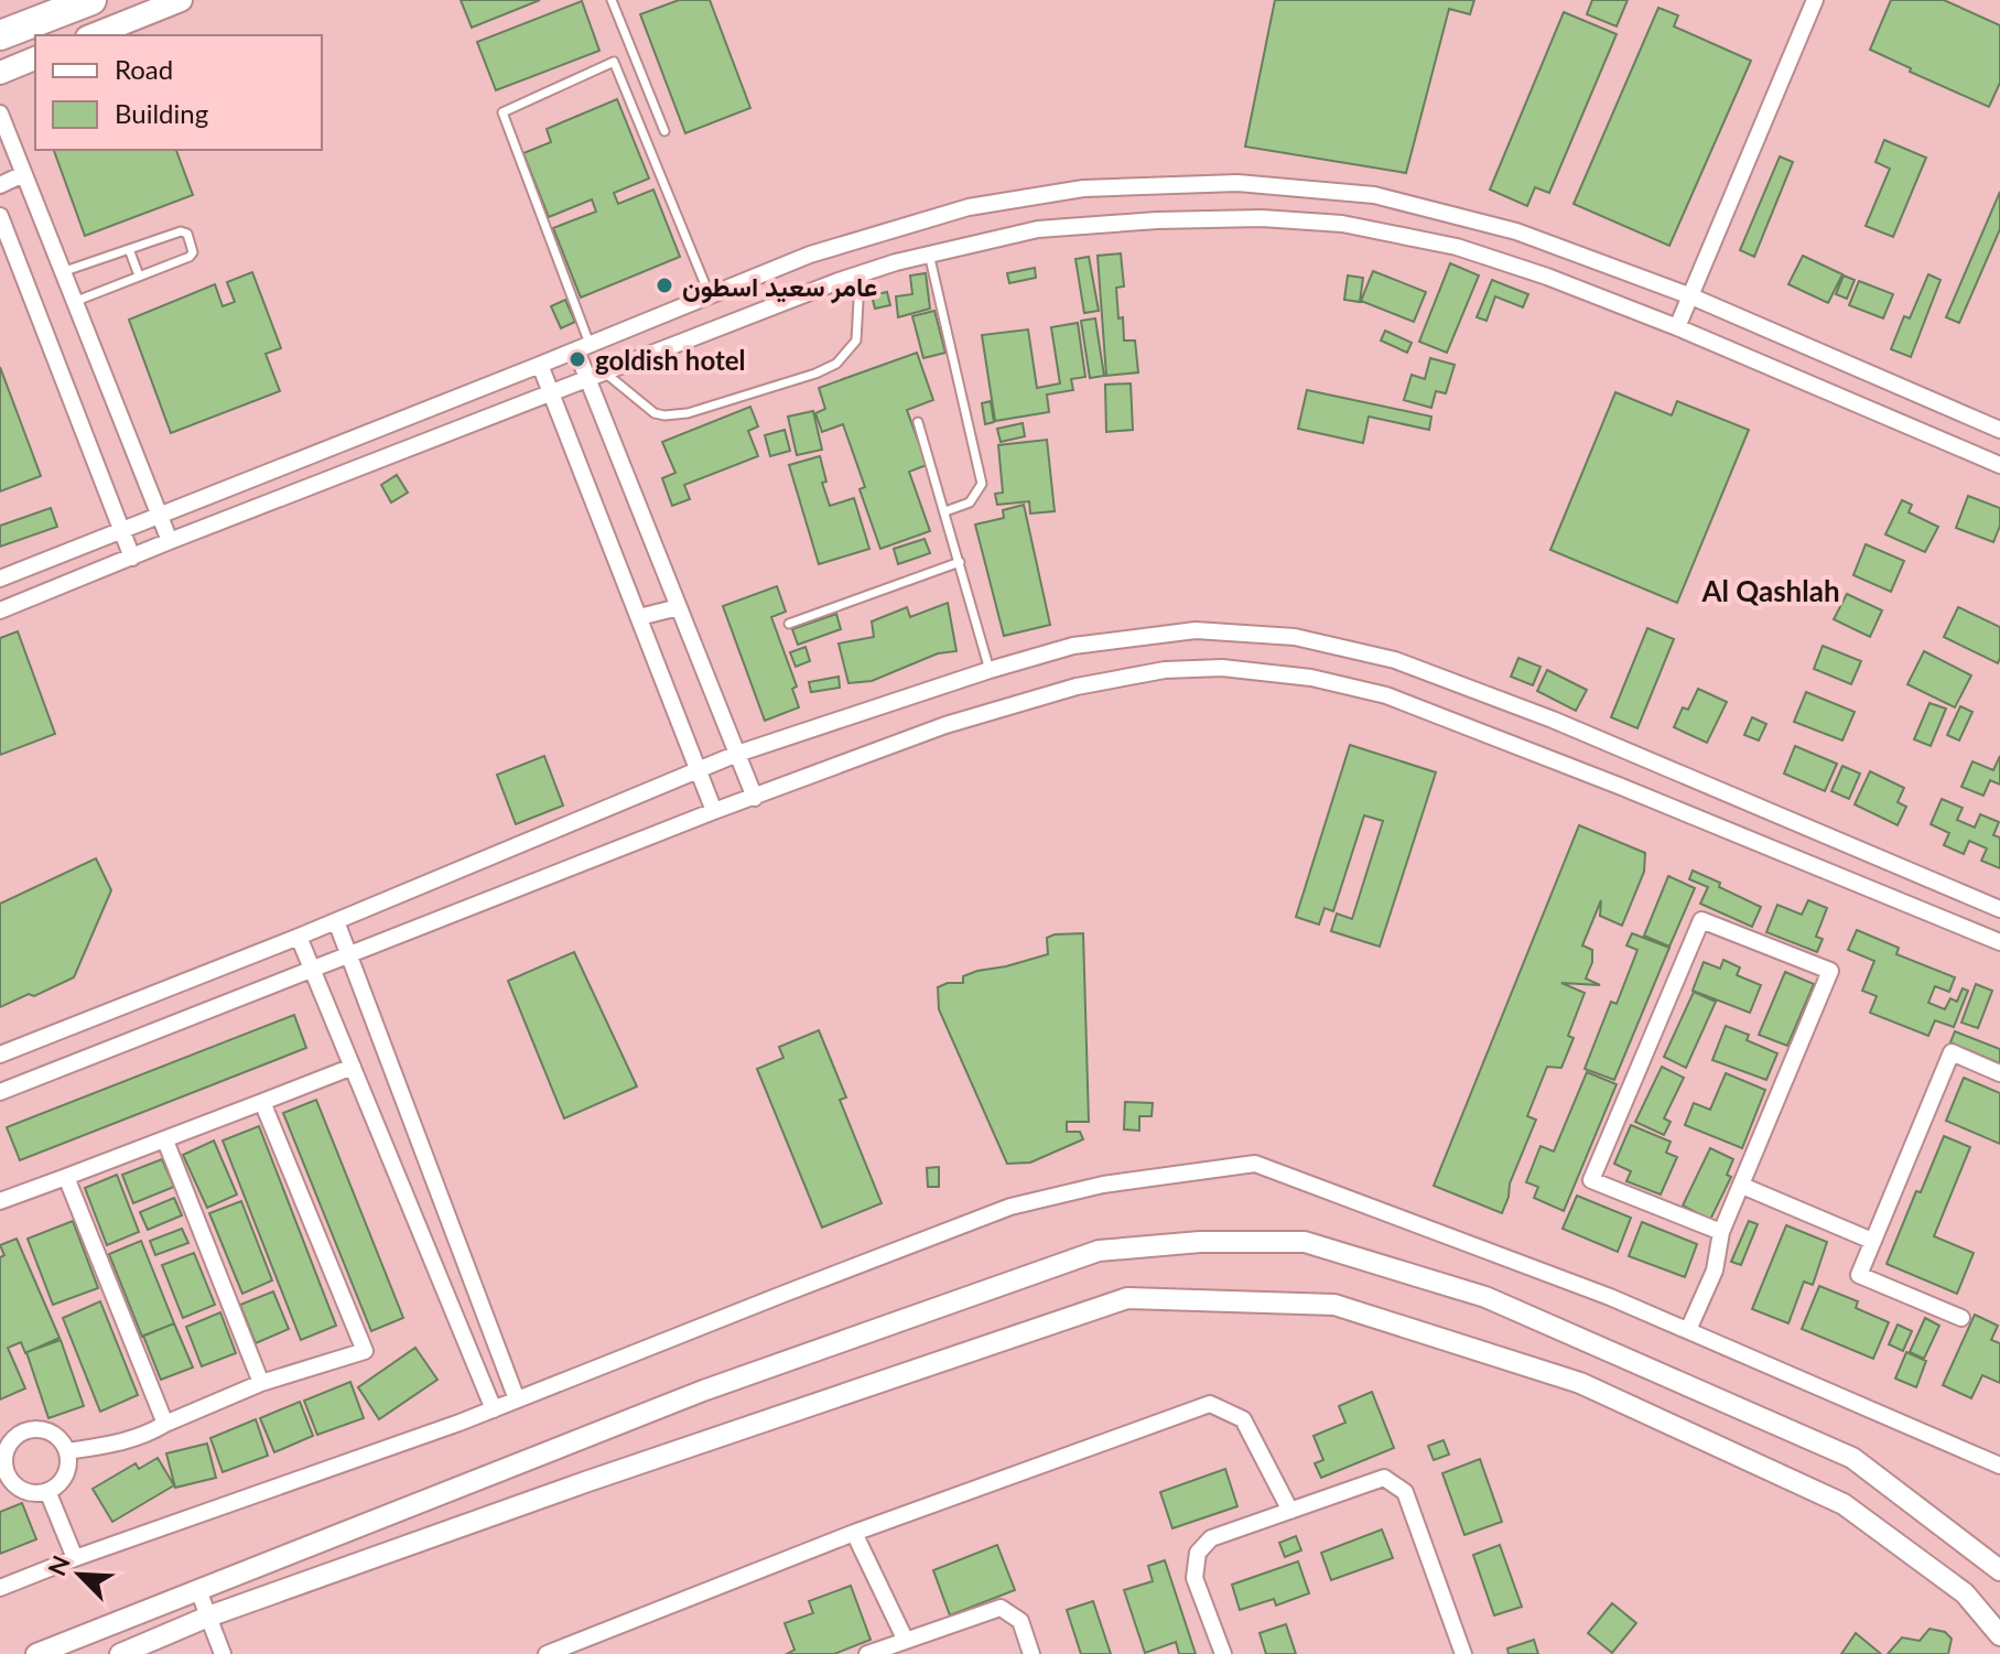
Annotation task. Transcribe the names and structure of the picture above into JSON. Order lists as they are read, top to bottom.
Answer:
{
  "districts": ["Al Qashlah"],
  "places": ["عامر سعيد اسطون", "goldish hotel"],
  "legend": ["Road", "Building"],
  "north": "top left"
}
